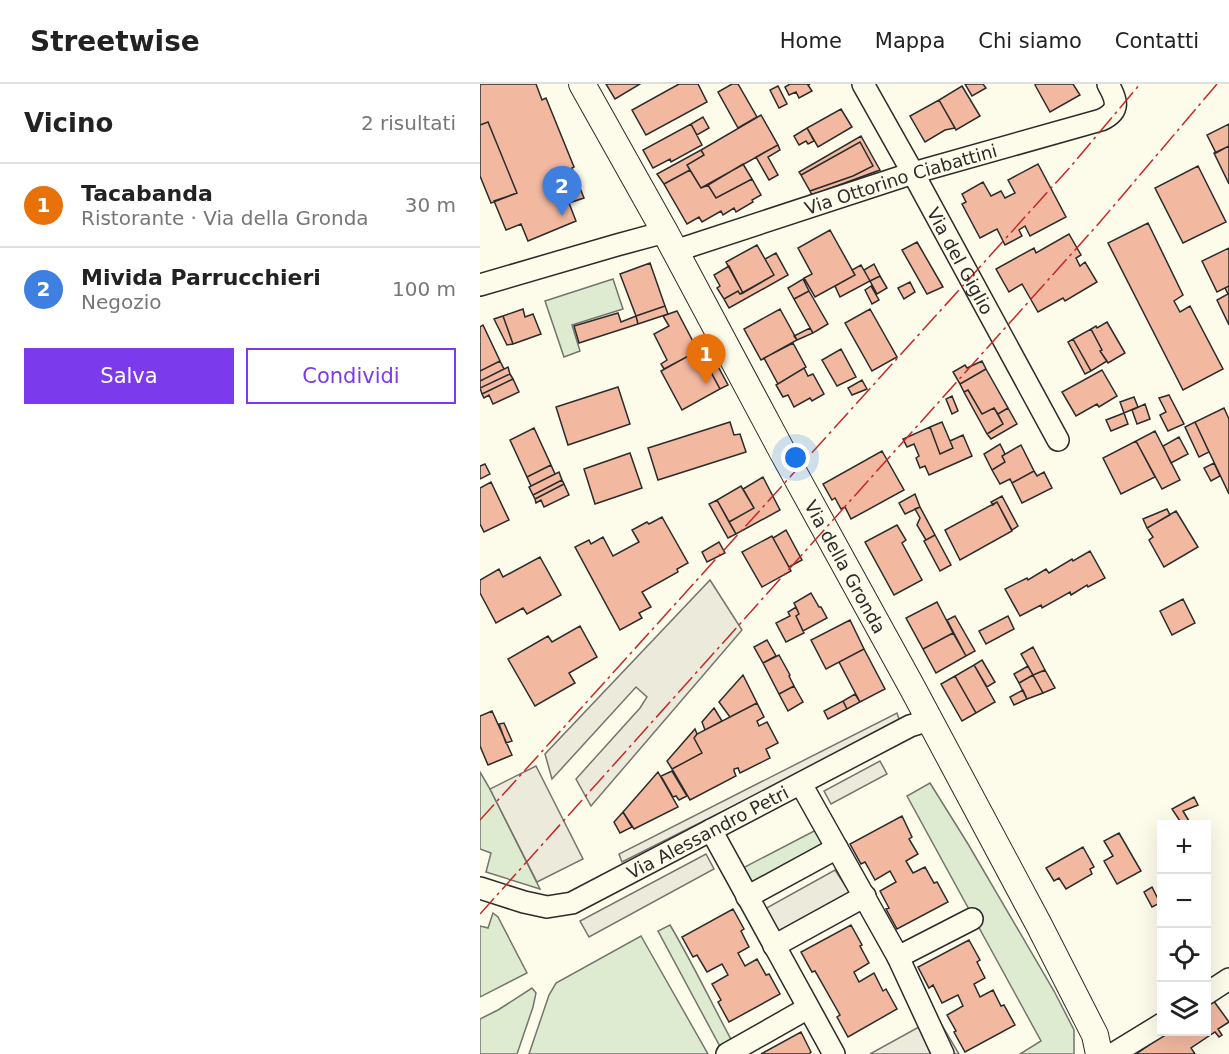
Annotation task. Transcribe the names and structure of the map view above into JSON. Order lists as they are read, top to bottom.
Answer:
{
  "streets": {
    "street": [
      "Via Ottorino Ciabattini",
      "Via del Giglio",
      "Via della Gronda",
      "Via Alessandro Petri"
    ]
  },
  "crossings": [
    ["Via Ottorino Ciabattini", "Via del Giglio"],
    ["Via Ottorino Ciabattini", "Via della Gronda"],
    ["Via della Gronda", "Via Alessandro Petri"]
  ],
  "page": {
    "header": "Streetwise",
    "nav": [
      "Home",
      "Mappa",
      "Chi siamo",
      "Contatti"
    ],
    "heading": ["Vicino", "2 risultati"],
    "list": [
      {
        "mark": "1",
        "name": "Tacabanda",
        "note": "Ristorante · Via della Gronda",
        "value": "30 m"
      },
      {
        "mark": "2",
        "name": "Mivida Parrucchieri",
        "note": "Negozio",
        "value": "100 m"
      }
    ],
    "pins": ["2", "1"],
    "buttons": ["Salva", "Condividi"],
    "map_buttons": ["+", "−"]
  }
}
